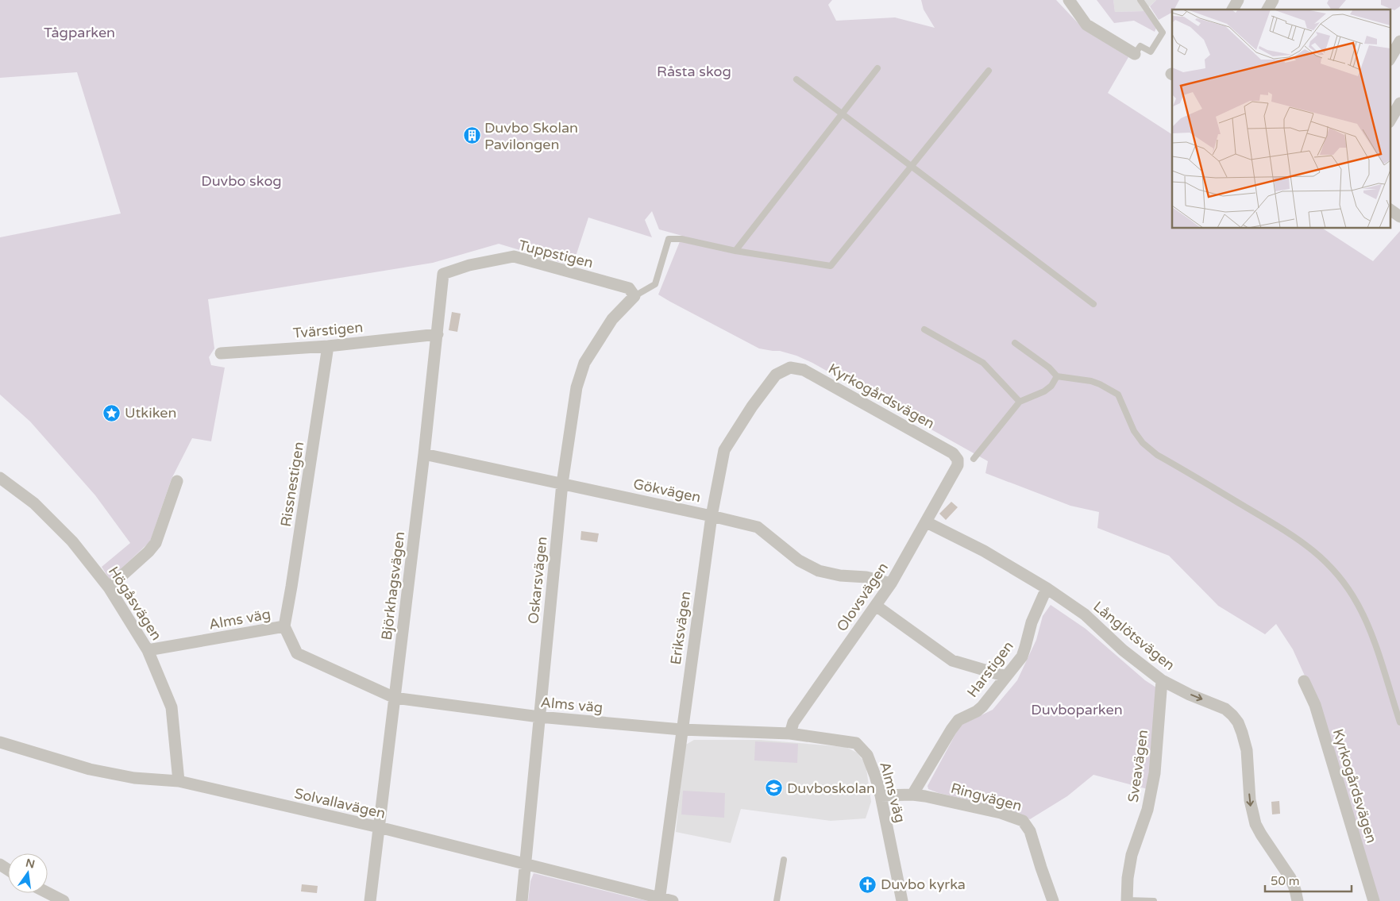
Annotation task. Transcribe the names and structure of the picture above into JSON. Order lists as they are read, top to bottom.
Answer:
{
  "streets": {
    "street": [
      "Tuppstigen",
      "Tvärstigen",
      "Kyrkogårdsvägen",
      "Rissnestigen",
      "Gökvägen",
      "Oskarsvägen",
      "Björkhagsvägen",
      "Olovsvägen",
      "Högåsvägen",
      "Alms väg",
      "Eriksvägen",
      "Långlötsvägen",
      "Harstigen",
      "Sveavägen",
      "Ringvägen",
      "Solvallavägen"
    ]
  },
  "crossings": [
    ["Tuppstigen", "Oskarsvägen"],
    ["Tuppstigen", "Björkhagsvägen"],
    ["Tvärstigen", "Rissnestigen"],
    ["Tvärstigen", "Björkhagsvägen"],
    ["Kyrkogårdsvägen", "Olovsvägen"],
    ["Kyrkogårdsvägen", "Eriksvägen"],
    ["Rissnestigen", "Alms väg"],
    ["Gökvägen", "Oskarsvägen"],
    ["Gökvägen", "Björkhagsvägen"],
    ["Gökvägen", "Olovsvägen"],
    ["Gökvägen", "Eriksvägen"],
    ["Oskarsvägen", "Alms väg"],
    ["Oskarsvägen", "Solvallavägen"],
    ["Björkhagsvägen", "Alms väg"],
    ["Björkhagsvägen", "Solvallavägen"],
    ["Olovsvägen", "Alms väg"],
    ["Olovsvägen", "Långlötsvägen"],
    ["Högåsvägen", "Alms väg"],
    ["Högåsvägen", "Solvallavägen"],
    ["Alms väg", "Eriksvägen"],
    ["Alms väg", "Ringvägen"],
    ["Eriksvägen", "Solvallavägen"],
    ["Långlötsvägen", "Harstigen"],
    ["Långlötsvägen", "Sveavägen"],
    ["Harstigen", "Ringvägen"]
  ],
  "one_way": ["Långlötsvägen"],
  "parks": [
    "Tågparken",
    "Råsta skog",
    "Duvbo skog",
    "Duvboparken"
  ],
  "places": {
    "building": ["Duvbo Skolan Pavilongen"],
    "place": ["Utkiken"],
    "school or university": ["Duvboskolan"],
    "church": ["Duvbo kyrka"]
  },
  "scale_bar": "50 m",
  "north": "top"
}
